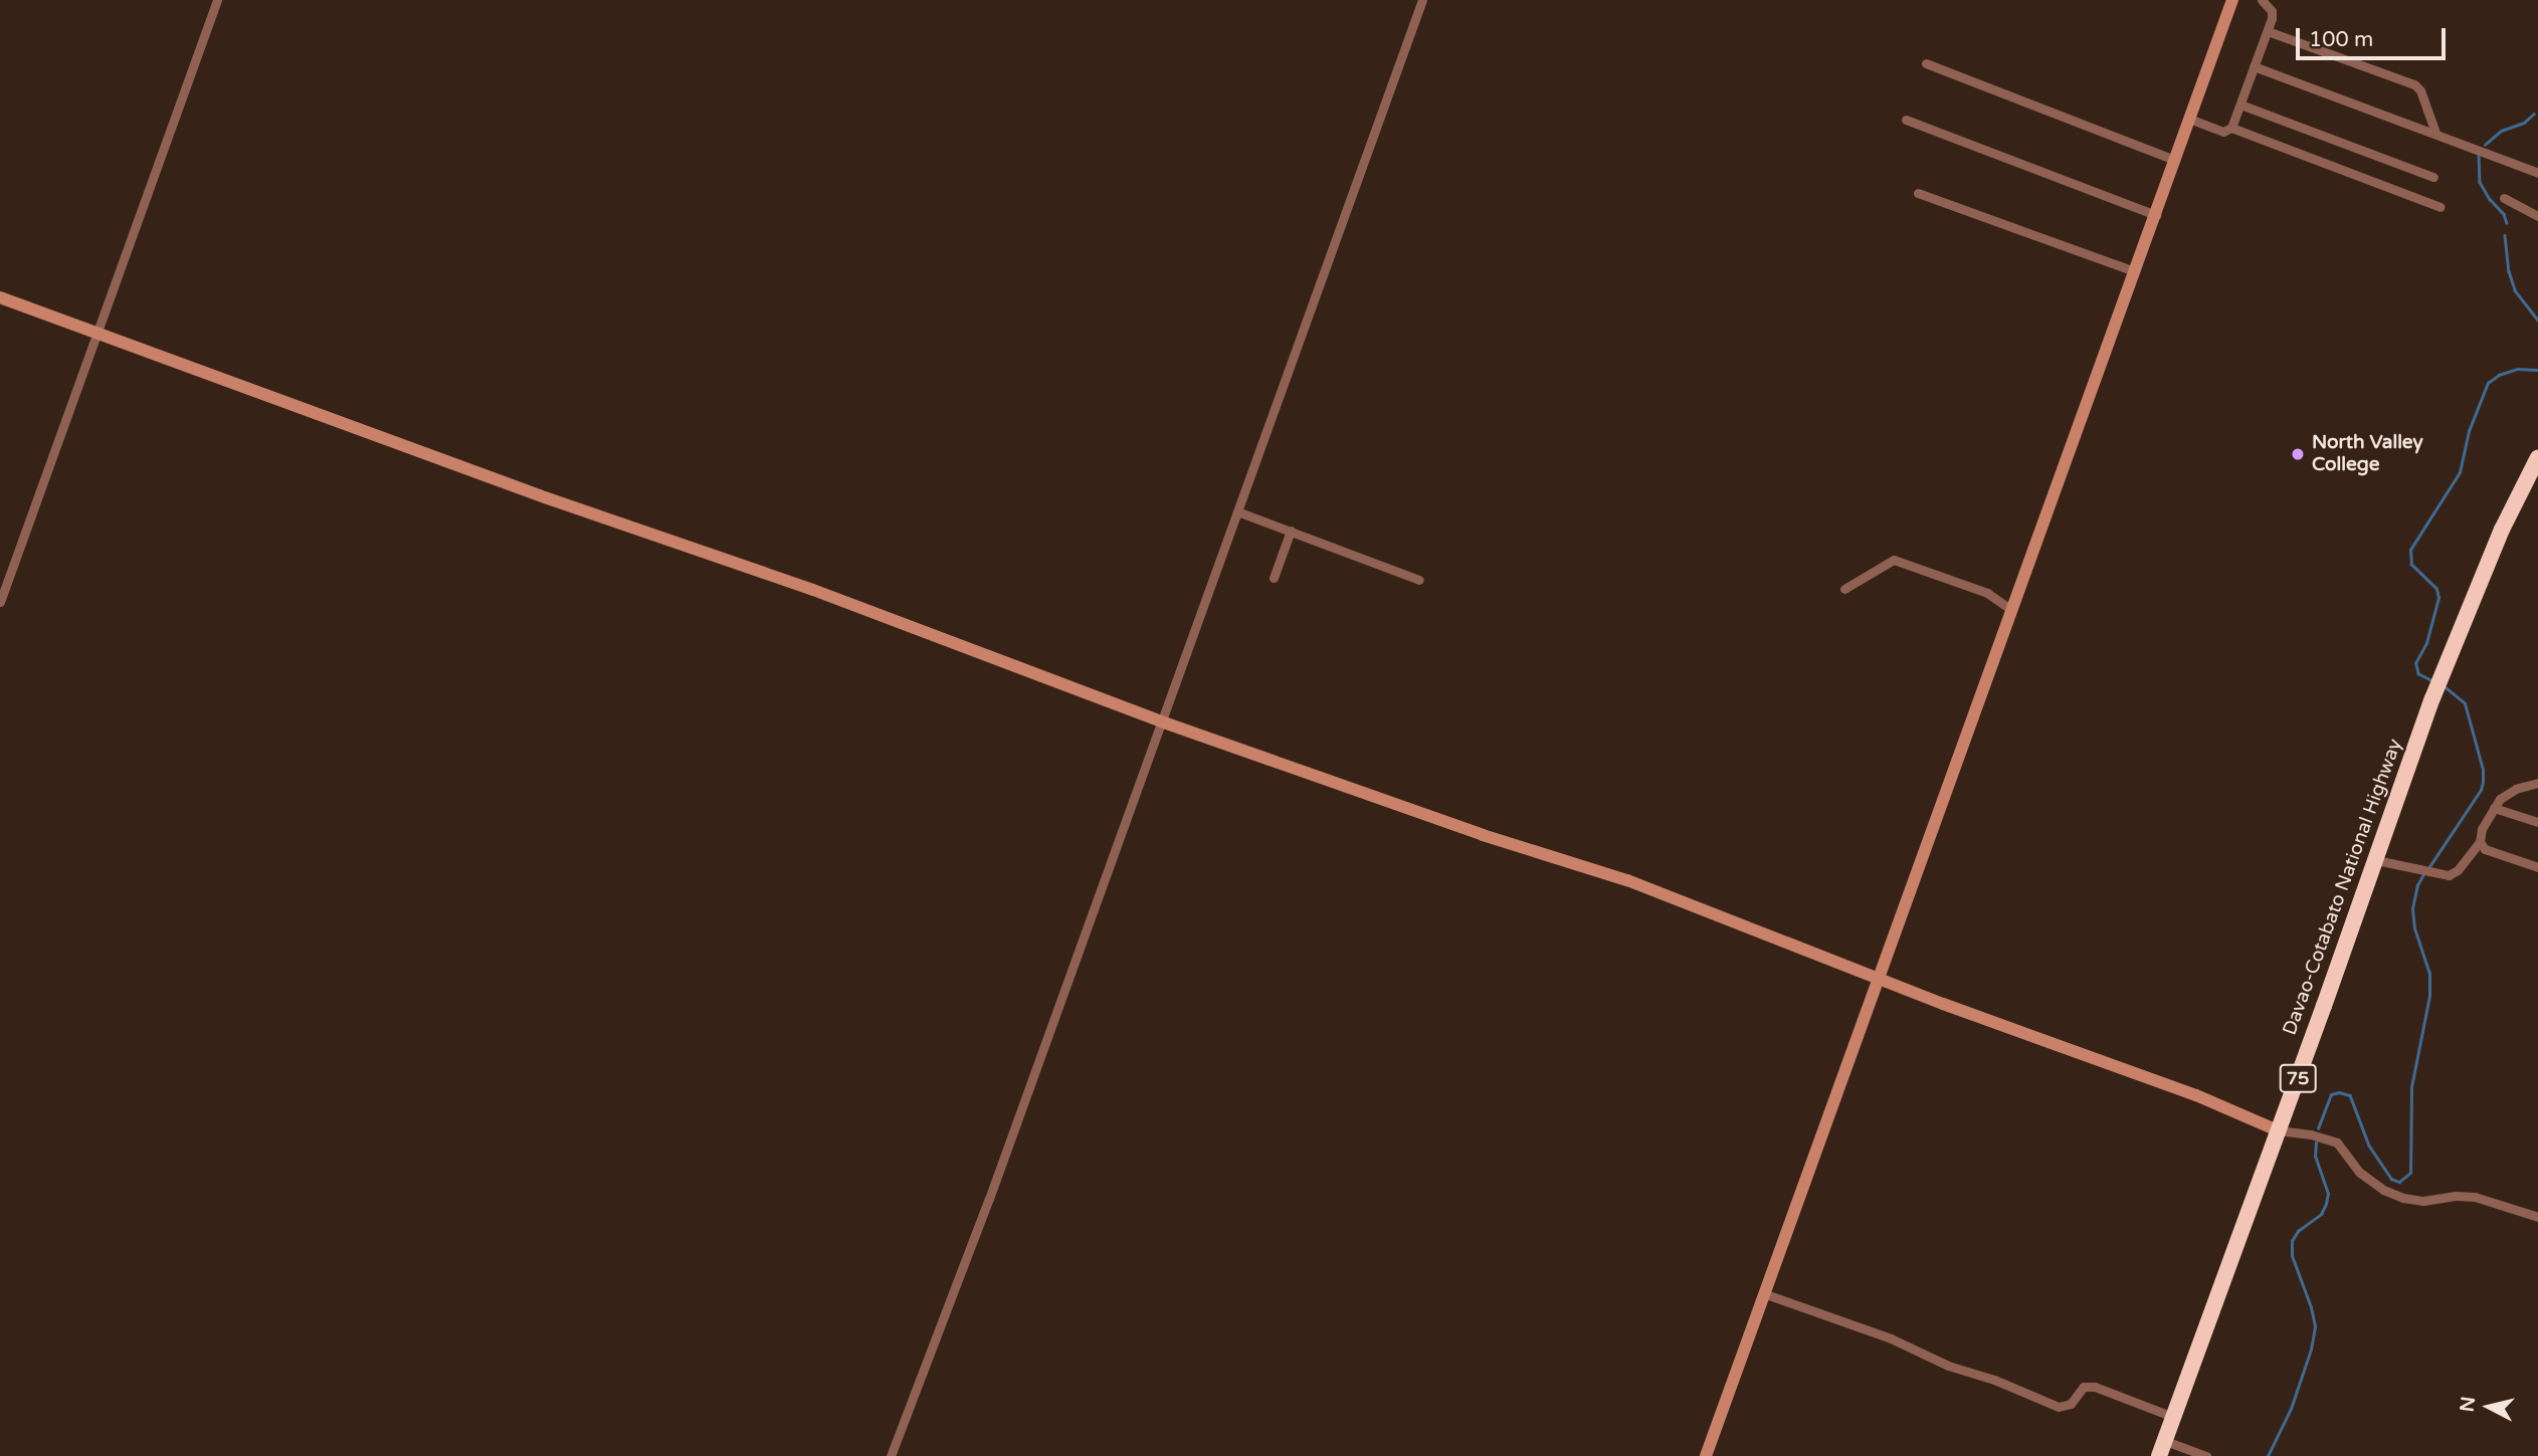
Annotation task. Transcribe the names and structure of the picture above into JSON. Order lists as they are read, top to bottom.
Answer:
{
  "streets": {
    "highway": ["Davao-Cotabato National Highway", "75"]
  },
  "places": ["North Valley College"],
  "scale_bar": "100 m",
  "north": "left"
}
